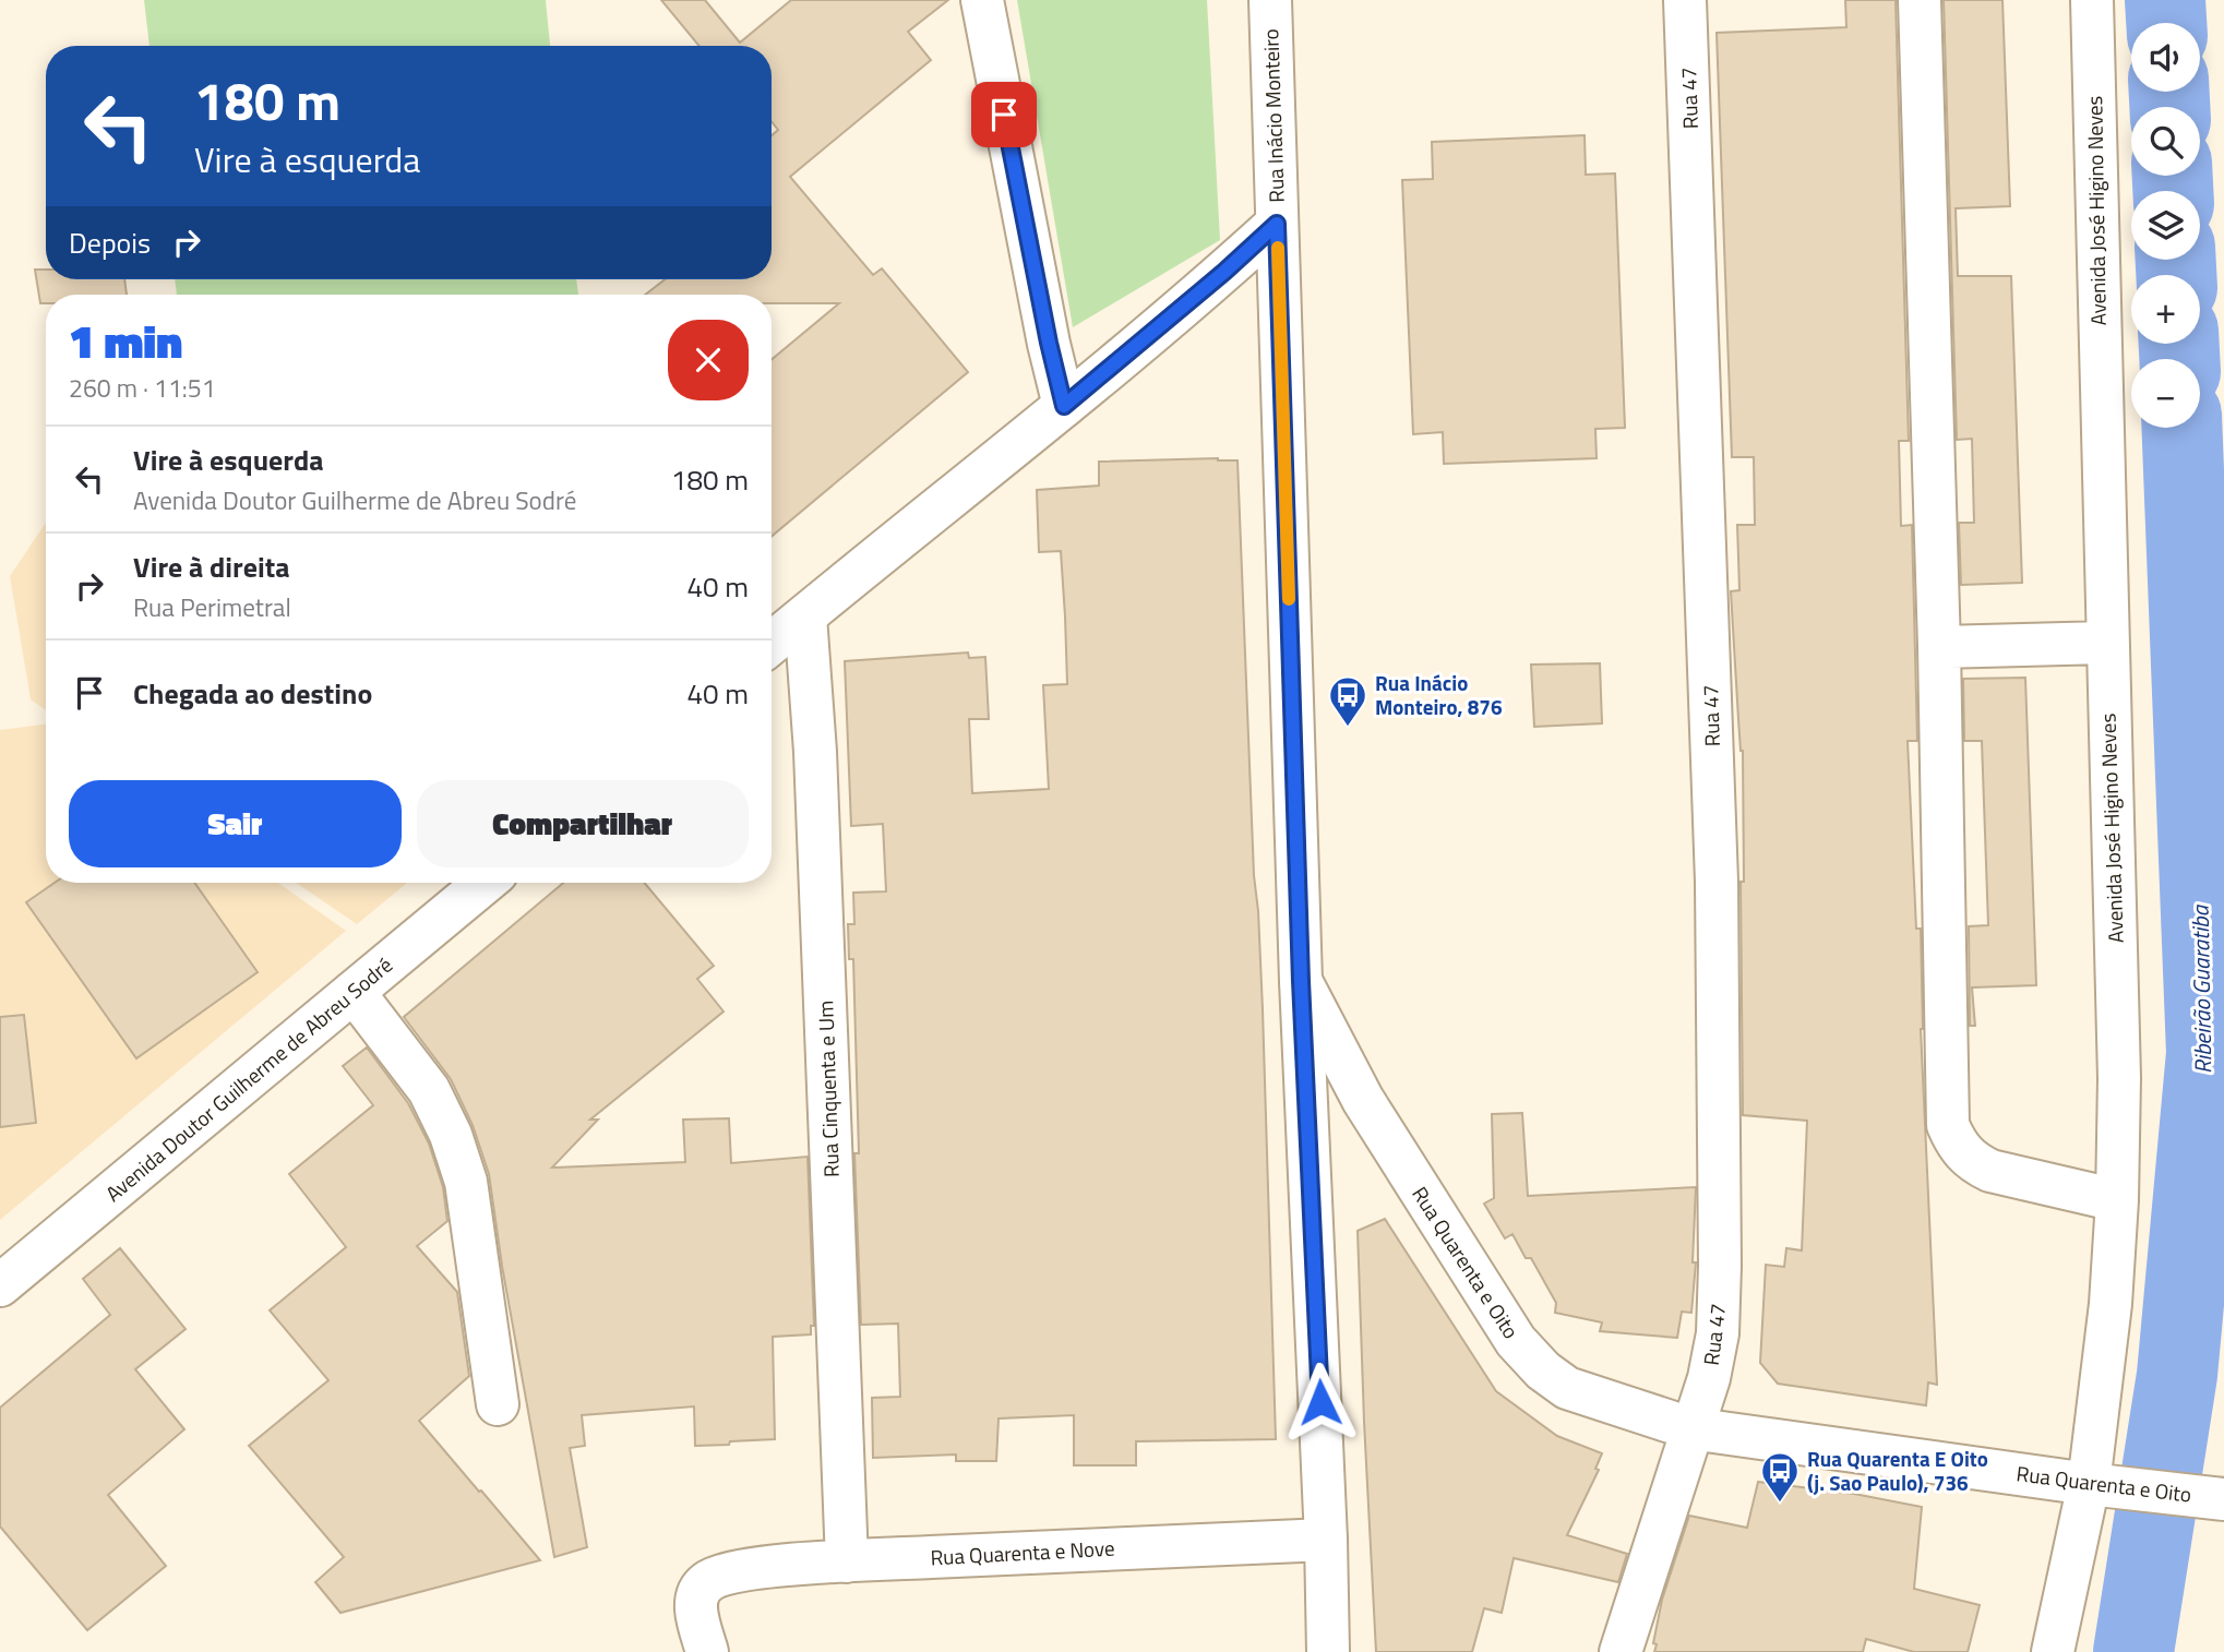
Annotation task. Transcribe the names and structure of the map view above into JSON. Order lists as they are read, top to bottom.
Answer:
{
  "streets": {
    "street": [
      "Rua 47",
      "Rua Inácio Monteiro",
      "Avenida José Higino Neves",
      "Avenida Doutor Guilherme de Abreu Sodré",
      "Rua Cinquenta e Um",
      "Rua Quarenta e Oito",
      "Rua Quarenta e Nove"
    ]
  },
  "crossings": [
    ["Rua 47", "Rua Quarenta e Oito"],
    ["Rua Inácio Monteiro", "Rua Quarenta e Oito"],
    ["Rua Inácio Monteiro", "Rua Quarenta e Nove"],
    ["Avenida José Higino Neves", "Rua Quarenta e Oito"],
    ["Rua Cinquenta e Um", "Rua Quarenta e Nove"]
  ],
  "water": ["Ribeirão Guaratiba"],
  "places": {
    "bus stop": ["Rua Inácio Monteiro, 876", "Rua Quarenta E Oito (j. Sao Paulo), 736"]
  },
  "page": {
    "map_buttons": ["+", "−"],
    "turn": ["180 m", "Vire à esquerda"],
    "then": "Depois",
    "heading": ["1 min", "260 m · 11:51"],
    "list": [
      {
        "name": "Vire à esquerda",
        "note": "Avenida Doutor Guilherme de Abreu Sodré",
        "value": "180 m"
      },
      {
        "name": "Vire à direita",
        "note": "Rua Perimetral",
        "value": "40 m"
      },
      {
        "name": "Chegada ao destino",
        "value": "40 m"
      }
    ],
    "buttons": ["Sair", "Compartilhar"]
  }
}
